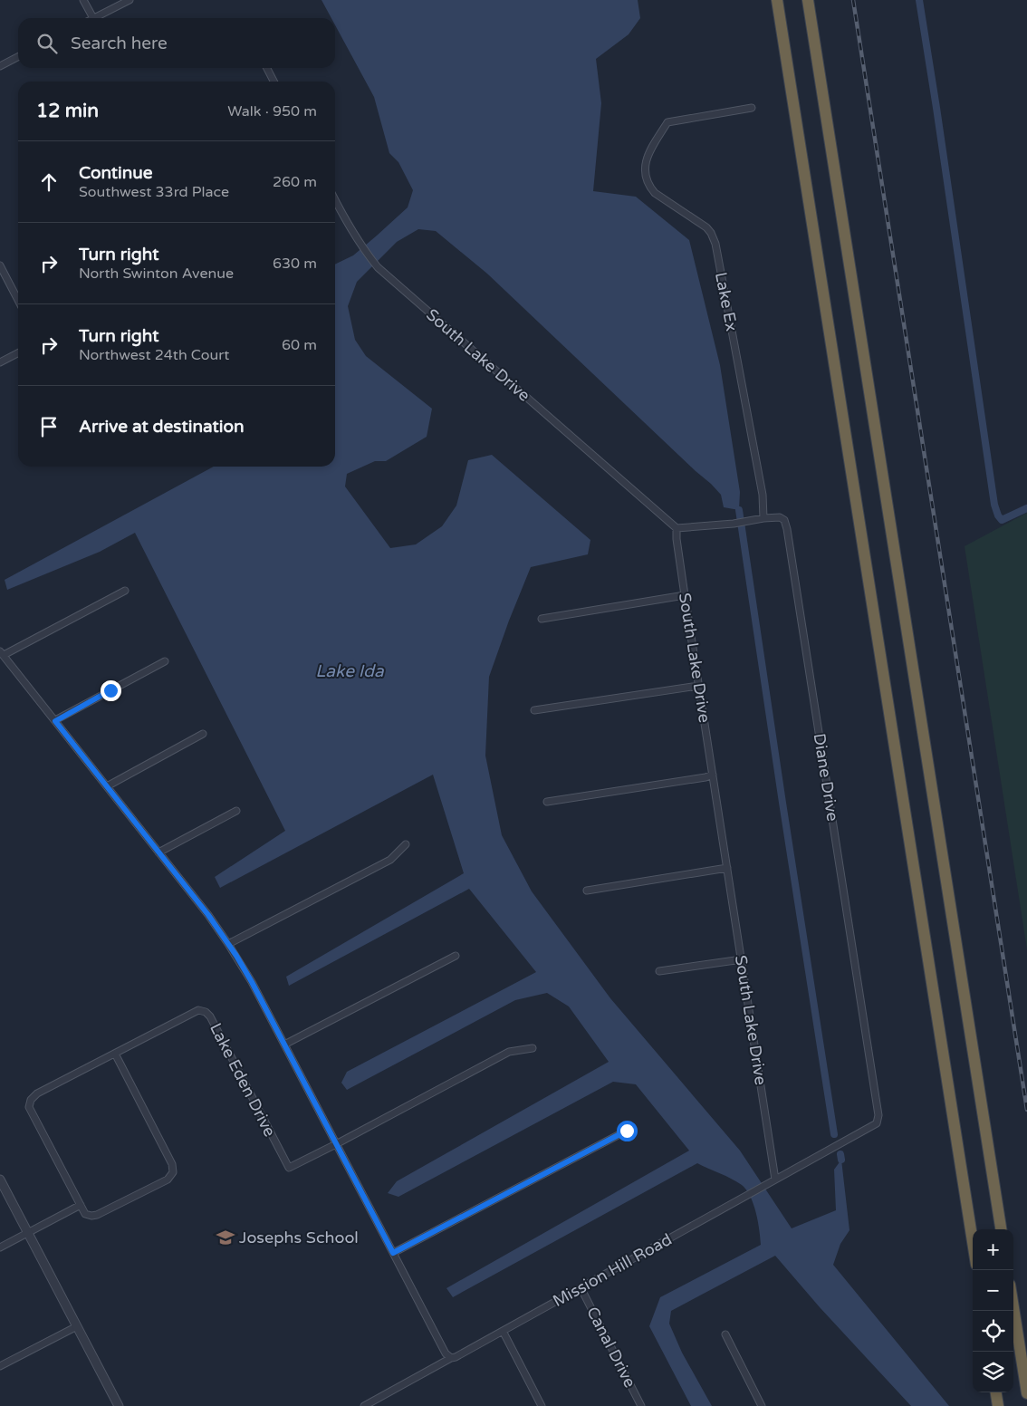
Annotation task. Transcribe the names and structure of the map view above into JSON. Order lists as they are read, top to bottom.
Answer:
{
  "streets": {
    "street": [
      "Lake Ex",
      "South Lake Drive",
      "Diane Drive",
      "Lake Eden Drive",
      "Mission Hill Road",
      "Canal Drive"
    ]
  },
  "crossings": [
    ["Lake Ex", "Diane Drive"],
    ["South Lake Drive", "Diane Drive"],
    ["South Lake Drive", "Mission Hill Road"],
    ["Diane Drive", "Mission Hill Road"],
    ["Mission Hill Road", "Canal Drive"]
  ],
  "water": ["Lake Ida"],
  "places": {
    "school or university": ["Josephs School"]
  },
  "page": {
    "search": "Search here",
    "heading": ["12 min", "Walk · 950 m"],
    "list": [
      ["Continue", "Southwest 33rd Place", "260 m"],
      ["Turn right", "North Swinton Avenue", "630 m"],
      ["Turn right", "Northwest 24th Court", "60 m"],
      "Arrive at destination"
    ],
    "map_buttons": ["+", "−"]
  }
}
